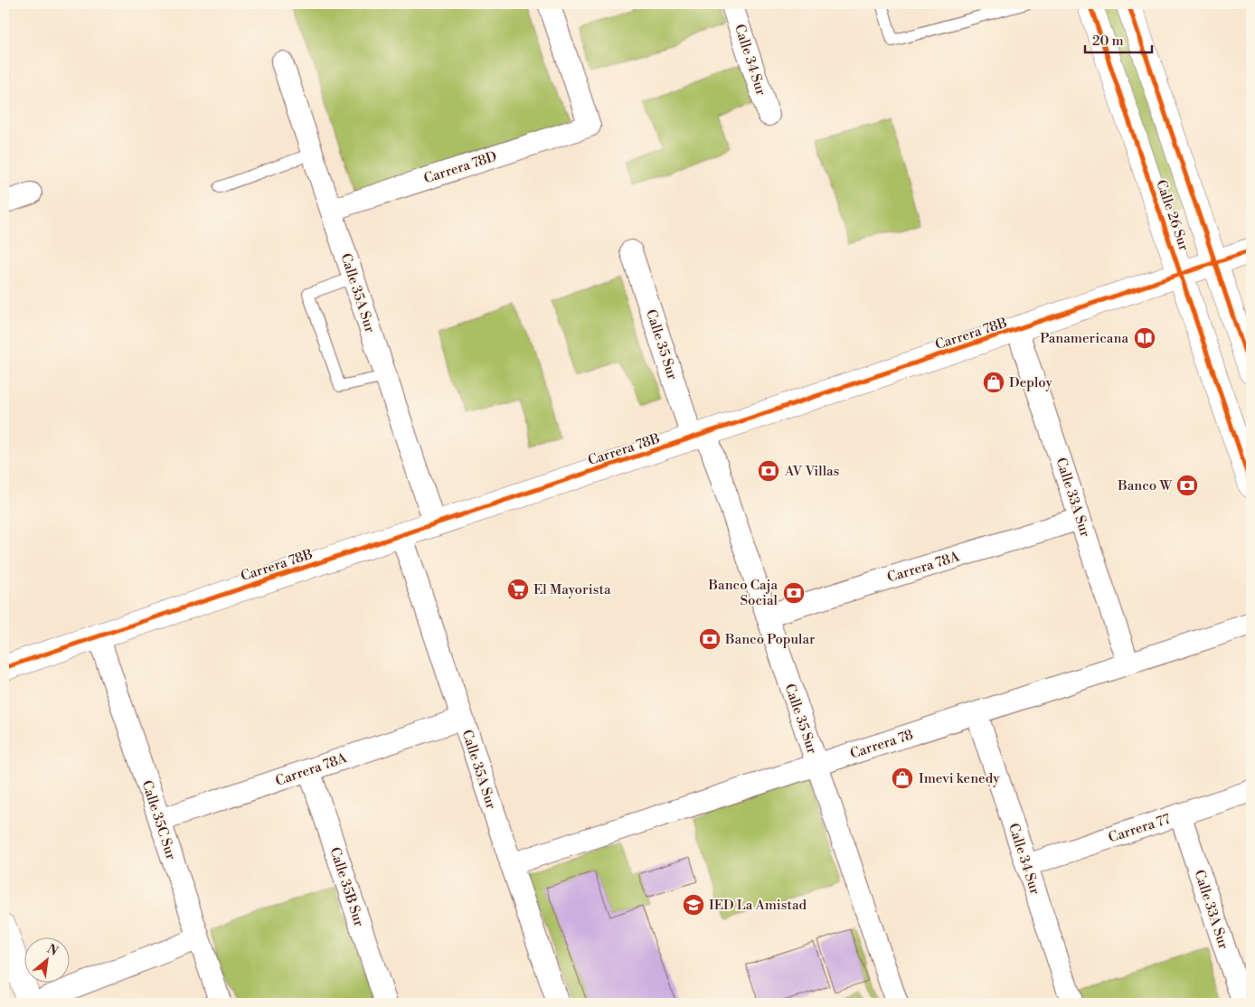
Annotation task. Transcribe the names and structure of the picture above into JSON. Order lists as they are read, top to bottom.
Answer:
{
  "streets": {
    "street": [
      "Calle 34 Sur",
      "Carrera 78D",
      "Calle 26 Sur",
      "Calle 35A Sur",
      "Carrera 78B",
      "Calle 35 Sur",
      "Calle 33A Sur",
      "Carrera 78A",
      "Carrera 78",
      "Calle 35C Sur",
      "Carrera 77",
      "Calle 35B Sur"
    ]
  },
  "crossings": [
    ["Calle 34 Sur", "Carrera 78"],
    ["Calle 34 Sur", "Carrera 77"],
    ["Carrera 78D", "Calle 35A Sur"],
    ["Calle 26 Sur", "Carrera 78B"],
    ["Calle 35A Sur", "Carrera 78B"],
    ["Calle 35A Sur", "Carrera 78A"],
    ["Calle 35A Sur", "Carrera 78"],
    ["Carrera 78B", "Calle 35 Sur"],
    ["Carrera 78B", "Calle 33A Sur"],
    ["Carrera 78B", "Calle 35C Sur"],
    ["Calle 35 Sur", "Carrera 78A"],
    ["Calle 35 Sur", "Carrera 78"],
    ["Calle 33A Sur", "Carrera 78A"],
    ["Calle 33A Sur", "Carrera 78"],
    ["Calle 33A Sur", "Carrera 77"],
    ["Carrera 78A", "Calle 35C Sur"],
    ["Carrera 78A", "Calle 35B Sur"]
  ],
  "places": {
    "library": ["Panamericana"],
    "shop": ["Deploy", "Imevi kenedy"],
    "bank": [
      "AV Villas",
      "Banco W",
      "Banco Caja Social",
      "Banco Popular"
    ],
    "supermarket": ["El Mayorista"],
    "school or university": ["IED La Amistad"]
  },
  "scale_bar": "20 m",
  "north": "top right"
}
